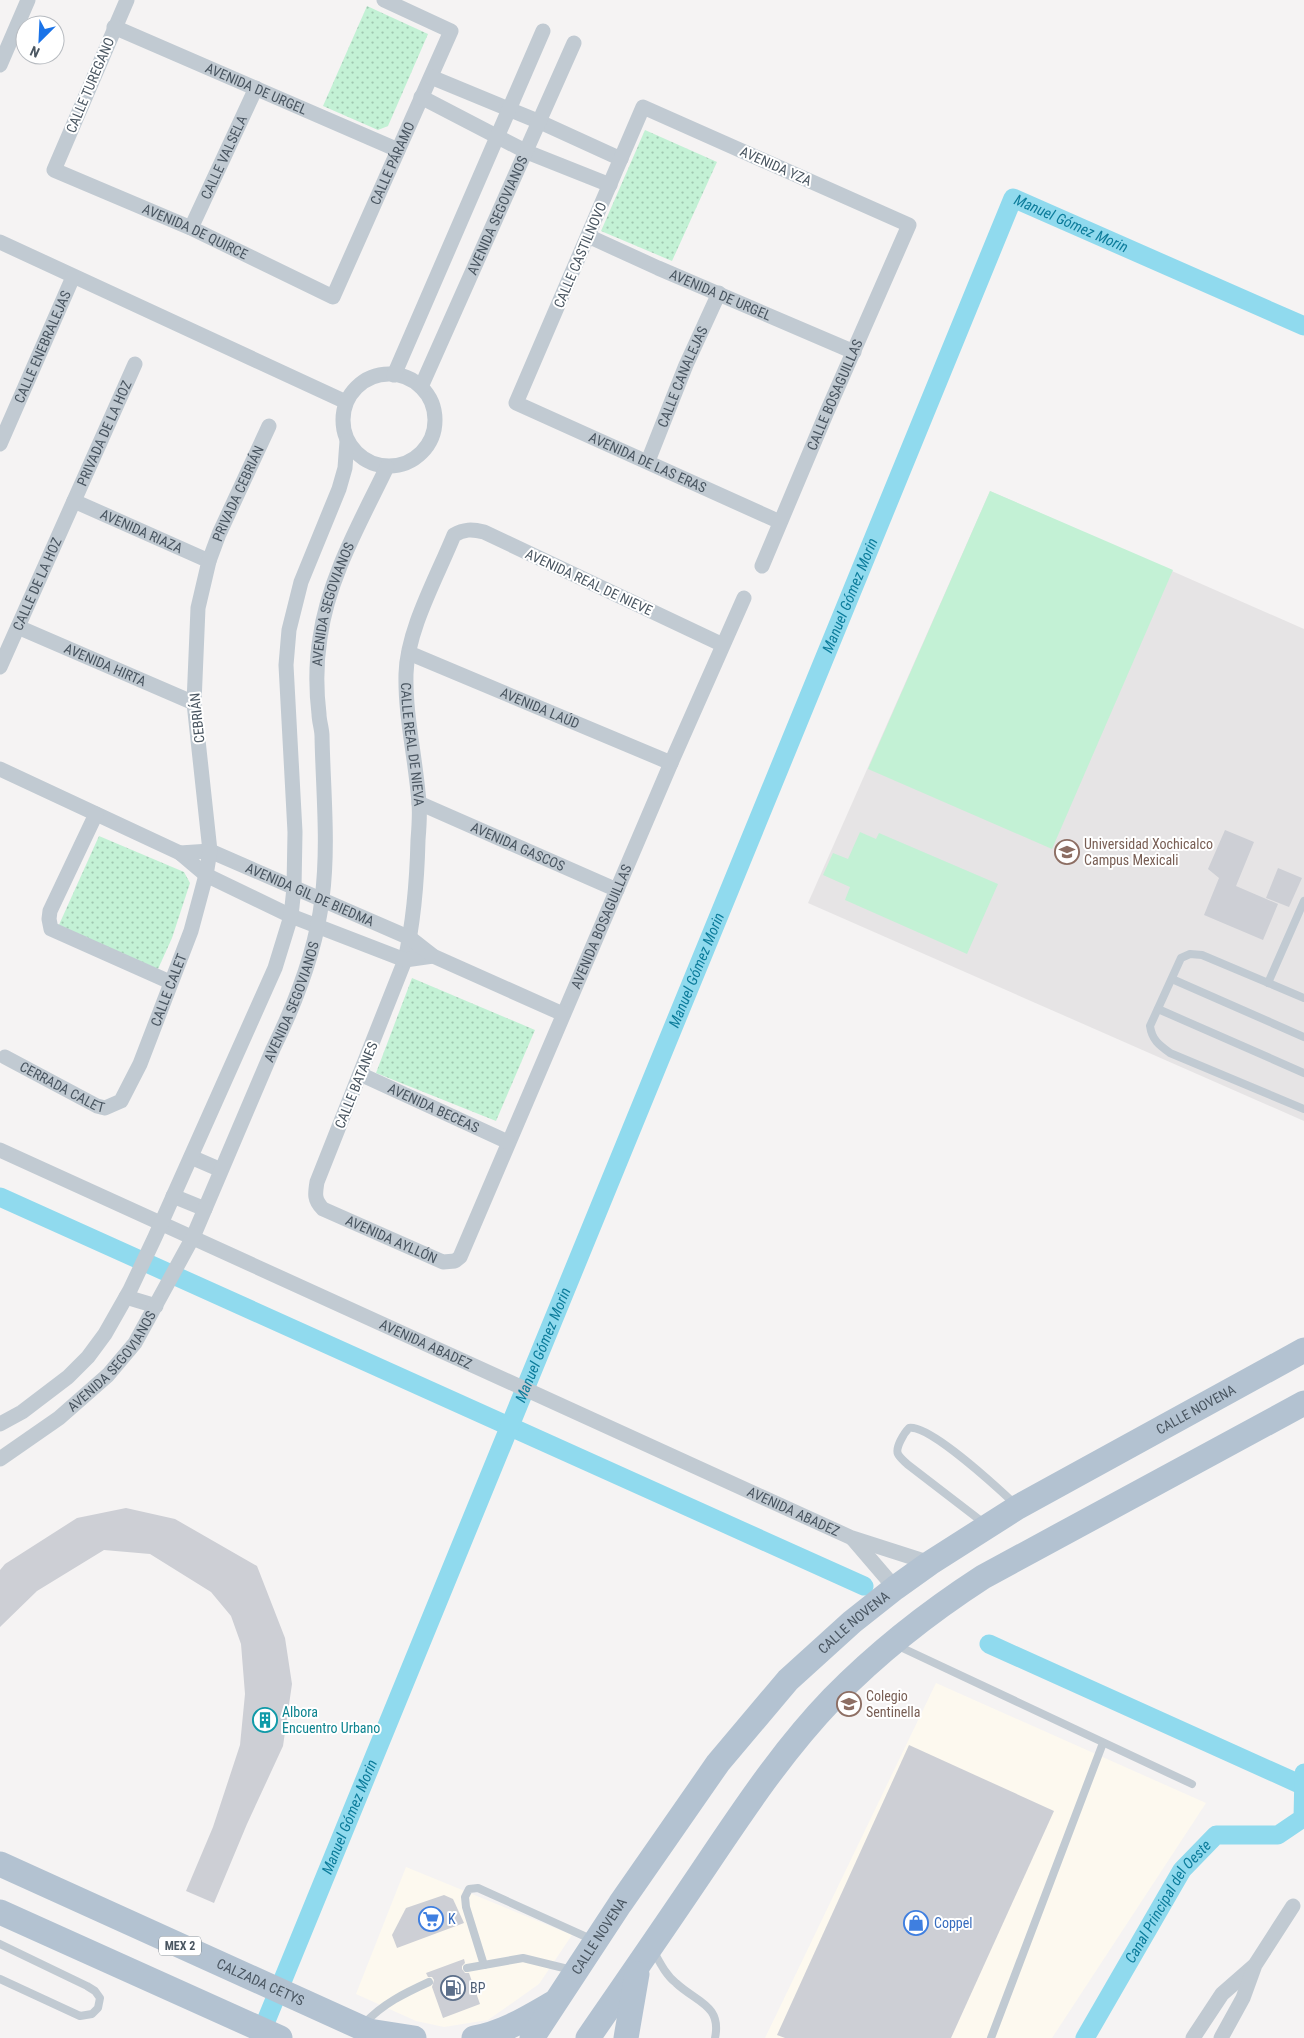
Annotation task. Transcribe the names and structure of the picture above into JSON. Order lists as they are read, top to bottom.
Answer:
{
  "streets": {
    "main road": ["CALLE NOVENA", "MEX 2", "CALZADA CETYS"],
    "street": [
      "CALLE TUREGANO",
      "AVENIDA DE URGEL",
      "CALLE VALSELA",
      "CALLE PÁRAMO",
      "AVENIDA YZA",
      "AVENIDA SEGOVIANOS",
      "AVENIDA DE QUIRCE",
      "CALLE CASTILNOVO",
      "CALLE ENEBRALEJAS",
      "CALLE CANALEJAS",
      "CALLE BOSAGUILLAS",
      "PRIVADA DE LA HOZ",
      "AVENIDA DE LAS ERAS",
      "PRIVADA CEBRIÁN",
      "AVENIDA RIAZA",
      "AVENIDA REAL DE NIEVE",
      "CALLE DE LA HOZ",
      "AVENIDA HIRTA",
      "AVENIDA LAÚD",
      "CEBRIÁN",
      "CALLE REAL DE NIEVA",
      "AVENIDA GASCOS",
      "AVENIDA GIL DE BIEDMA",
      "AVENIDA BOSAGUILLAS",
      "CALLE CALET",
      "CERRADA CALET",
      "CALLE BATANES",
      "AVENIDA BECEAS",
      "AVENIDA AYLLÓN",
      "AVENIDA ABADEZ"
    ]
  },
  "crossings": [
    ["CALLE TUREGANO", "AVENIDA DE URGEL"],
    ["CALLE TUREGANO", "AVENIDA DE QUIRCE"],
    ["AVENIDA DE URGEL", "CALLE VALSELA"],
    ["AVENIDA DE URGEL", "CALLE PÁRAMO"],
    ["AVENIDA DE URGEL", "CALLE CASTILNOVO"],
    ["AVENIDA DE URGEL", "CALLE CANALEJAS"],
    ["AVENIDA DE URGEL", "CALLE BOSAGUILLAS"],
    ["CALLE VALSELA", "AVENIDA DE QUIRCE"],
    ["CALLE PÁRAMO", "AVENIDA DE QUIRCE"],
    ["AVENIDA YZA", "CALLE CASTILNOVO"],
    ["AVENIDA YZA", "CALLE BOSAGUILLAS"],
    ["AVENIDA SEGOVIANOS", "AVENIDA GIL DE BIEDMA"],
    ["AVENIDA SEGOVIANOS", "AVENIDA ABADEZ"],
    ["CALLE CASTILNOVO", "AVENIDA DE LAS ERAS"],
    ["CALLE CANALEJAS", "AVENIDA DE LAS ERAS"],
    ["CALLE BOSAGUILLAS", "AVENIDA DE LAS ERAS"],
    ["PRIVADA DE LA HOZ", "AVENIDA RIAZA"],
    ["PRIVADA DE LA HOZ", "CALLE DE LA HOZ"],
    ["PRIVADA CEBRIÁN", "AVENIDA RIAZA"],
    ["PRIVADA CEBRIÁN", "CEBRIÁN"],
    ["AVENIDA RIAZA", "CALLE DE LA HOZ"],
    ["AVENIDA RIAZA", "CEBRIÁN"],
    ["AVENIDA REAL DE NIEVE", "CALLE REAL DE NIEVA"],
    ["AVENIDA REAL DE NIEVE", "AVENIDA BOSAGUILLAS"],
    ["CALLE DE LA HOZ", "AVENIDA HIRTA"],
    ["AVENIDA HIRTA", "CEBRIÁN"],
    ["AVENIDA LAÚD", "CALLE REAL DE NIEVA"],
    ["AVENIDA LAÚD", "AVENIDA BOSAGUILLAS"],
    ["CEBRIÁN", "AVENIDA GIL DE BIEDMA"],
    ["CEBRIÁN", "CALLE CALET"],
    ["CALLE REAL DE NIEVA", "AVENIDA GASCOS"],
    ["CALLE REAL DE NIEVA", "AVENIDA GIL DE BIEDMA"],
    ["CALLE REAL DE NIEVA", "CALLE BATANES"],
    ["AVENIDA GASCOS", "AVENIDA BOSAGUILLAS"],
    ["AVENIDA GIL DE BIEDMA", "AVENIDA BOSAGUILLAS"],
    ["AVENIDA GIL DE BIEDMA", "CALLE CALET"],
    ["AVENIDA GIL DE BIEDMA", "CALLE BATANES"],
    ["AVENIDA BOSAGUILLAS", "AVENIDA BECEAS"],
    ["AVENIDA BOSAGUILLAS", "AVENIDA AYLLÓN"],
    ["CALLE CALET", "CERRADA CALET"],
    ["CALLE BATANES", "AVENIDA BECEAS"],
    ["CALLE BATANES", "AVENIDA AYLLÓN"],
    ["AVENIDA ABADEZ", "CALLE NOVENA"]
  ],
  "water": ["Manuel Gómez Morin", "Canal Principal del Oeste"],
  "places": {
    "school or university": ["Universidad Xochicalco Campus Mexicali", "Colegio Sentinella"],
    "building": ["Albora Encuentro Urbano"],
    "supermarket": ["K"],
    "shop": ["Coppel"],
    "fuel station": ["BP"]
  },
  "north": "bottom left"
}
